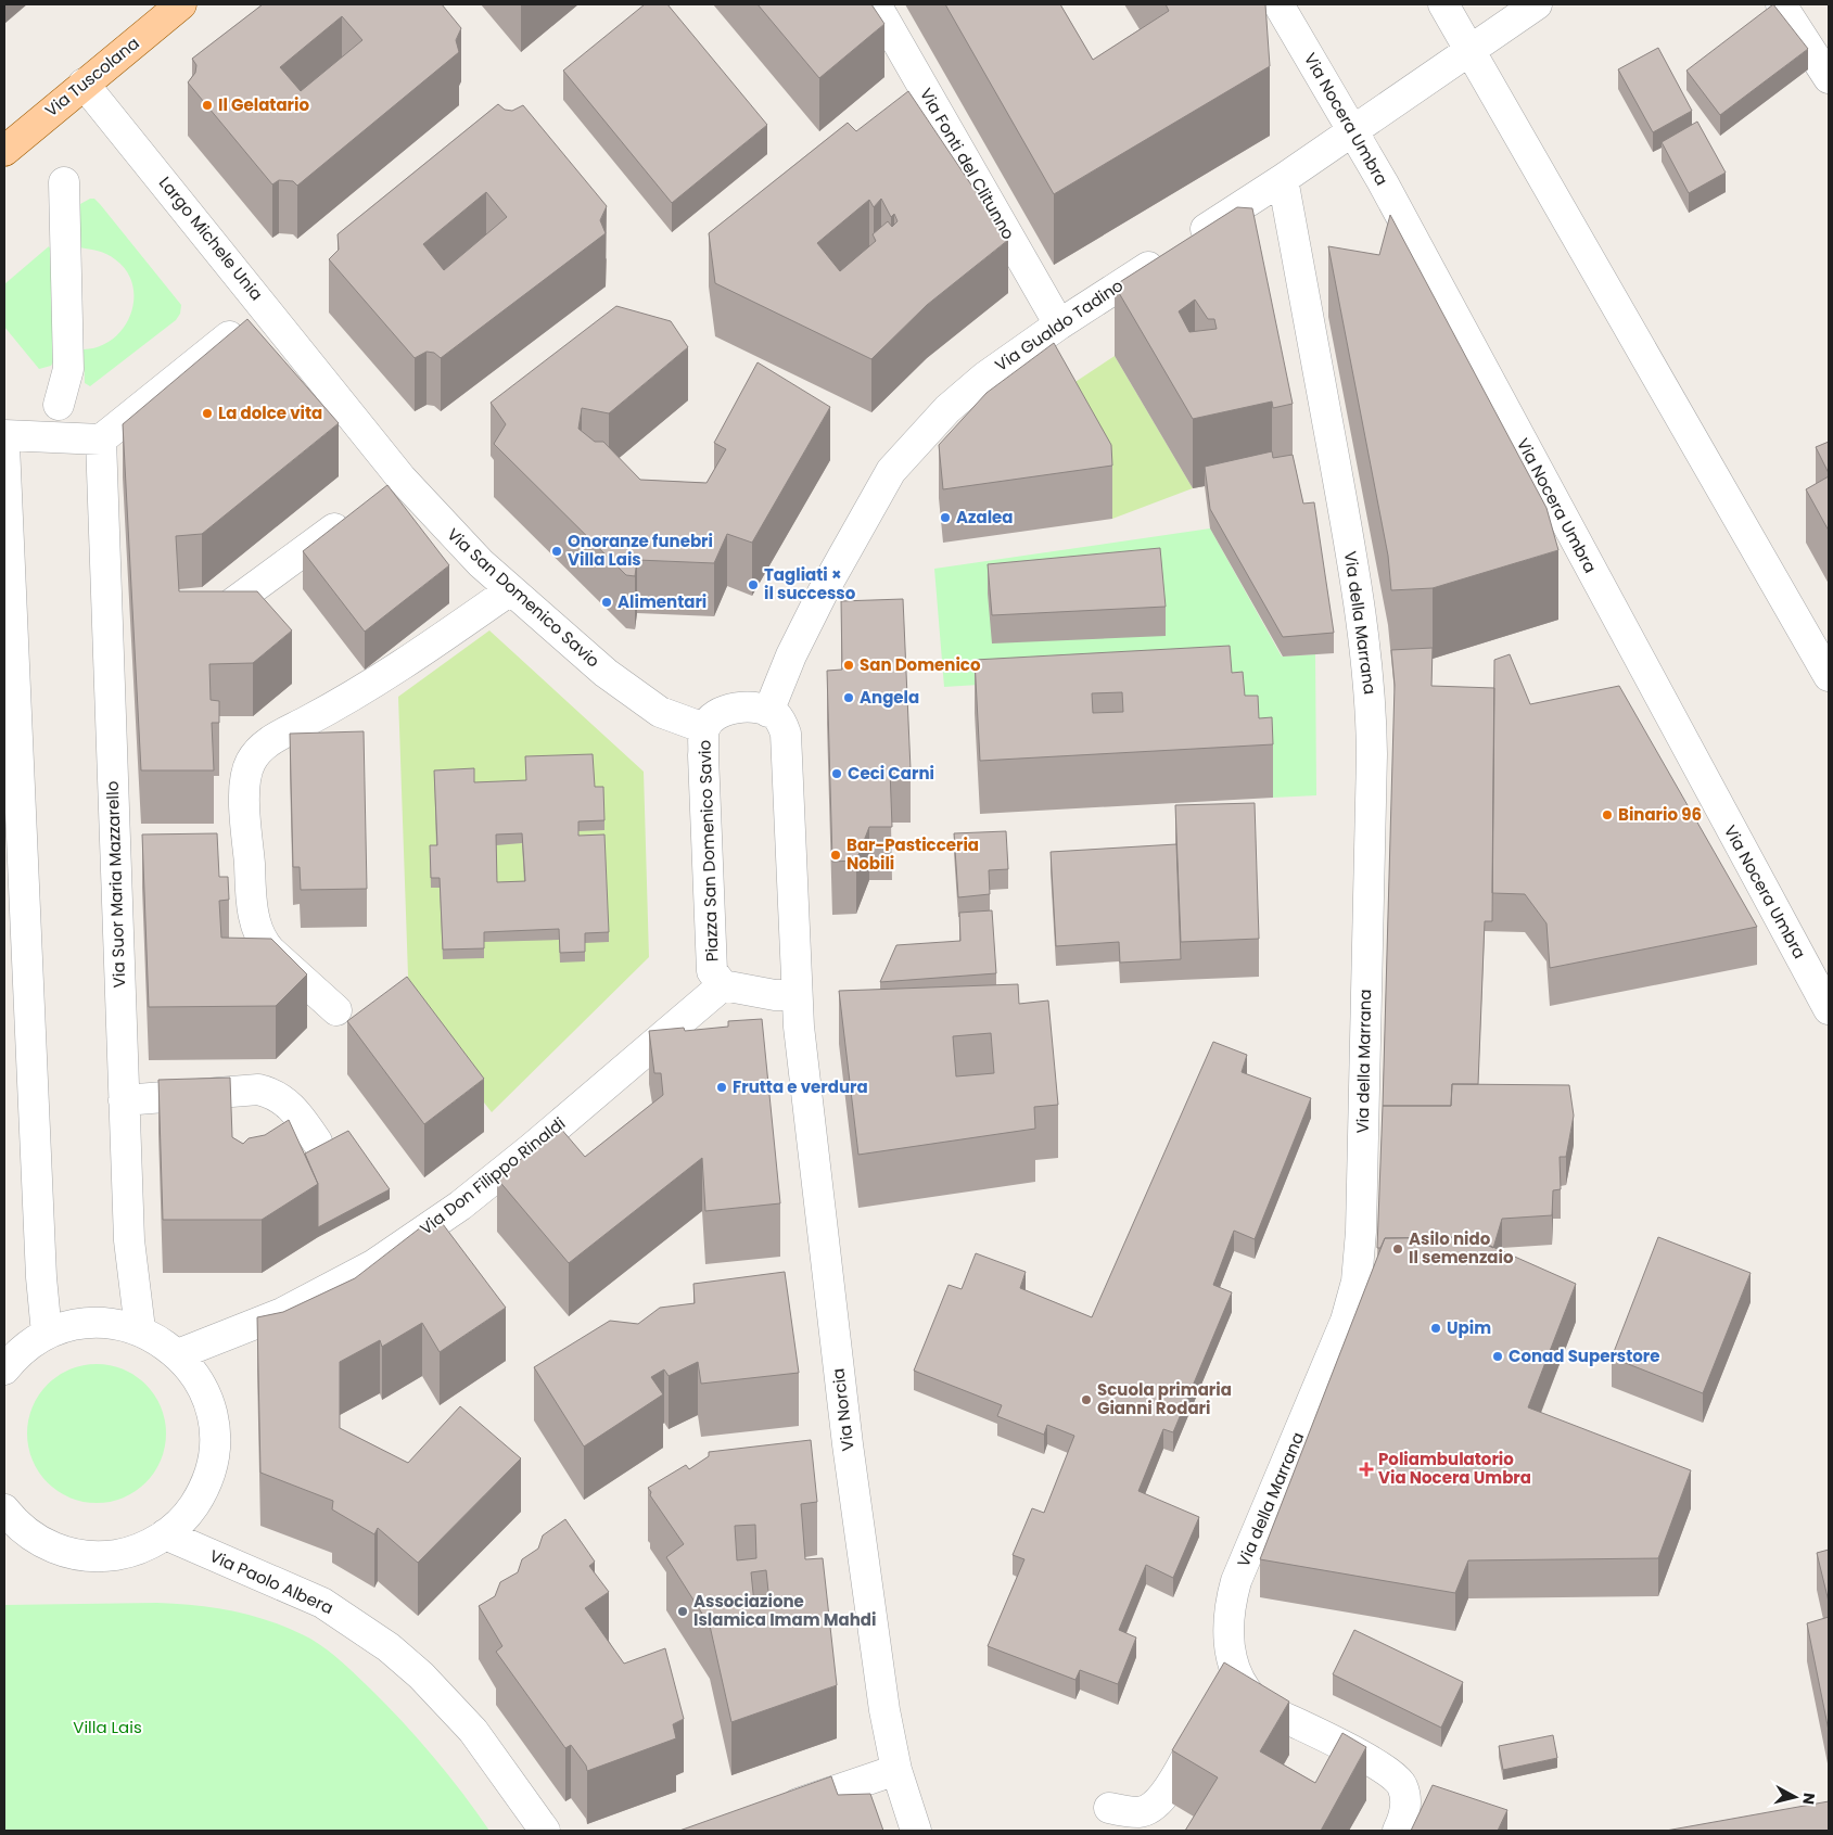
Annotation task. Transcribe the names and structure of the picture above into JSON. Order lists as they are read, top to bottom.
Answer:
{
  "streets": {
    "main road": ["Via Tuscolana"],
    "street": [
      "Via Nocera Umbra",
      "Via Fonti del Clitunno",
      "Largo Michele Unia",
      "Via Gualdo Tadino",
      "Via San Domenico Savio",
      "Via della Marrana",
      "Piazza San Domenico Savio",
      "Via Suor Maria Mazzarello",
      "Via Don Filippo Rinaldi",
      "Via Norcia",
      "Via Paolo Albera"
    ]
  },
  "crossings": [
    ["Via Tuscolana", "Largo Michele Unia"],
    ["Via Nocera Umbra", "Via Gualdo Tadino"],
    ["Via Fonti del Clitunno", "Via Gualdo Tadino"],
    ["Largo Michele Unia", "Via San Domenico Savio"],
    ["Largo Michele Unia", "Via Suor Maria Mazzarello"],
    ["Via Gualdo Tadino", "Via della Marrana"],
    ["Via Gualdo Tadino", "Piazza San Domenico Savio"],
    ["Via San Domenico Savio", "Piazza San Domenico Savio"],
    ["Piazza San Domenico Savio", "Via Don Filippo Rinaldi"],
    ["Piazza San Domenico Savio", "Via Norcia"]
  ],
  "parks": ["Villa Lais"],
  "places": {
    "other": [
      "Il Gelatario",
      "La dolce vita",
      "Azalea",
      "Onoranze funebri Villa Lais",
      "Tagliati × il successo",
      "Alimentari",
      "San Domenico",
      "Angela",
      "Ceci Carni",
      "Binario 96",
      "Bar-Pasticceria Nobili",
      "Frutta e verdura",
      "Asilo nido Il semenzaio",
      "Upim",
      "Conad Superstore",
      "Scuola primaria Gianni Rodari",
      "Associazione Islamica Imam Mahdi"
    ],
    "health": ["Poliambulatorio Via Nocera Umbra"]
  },
  "north": "right"
}
